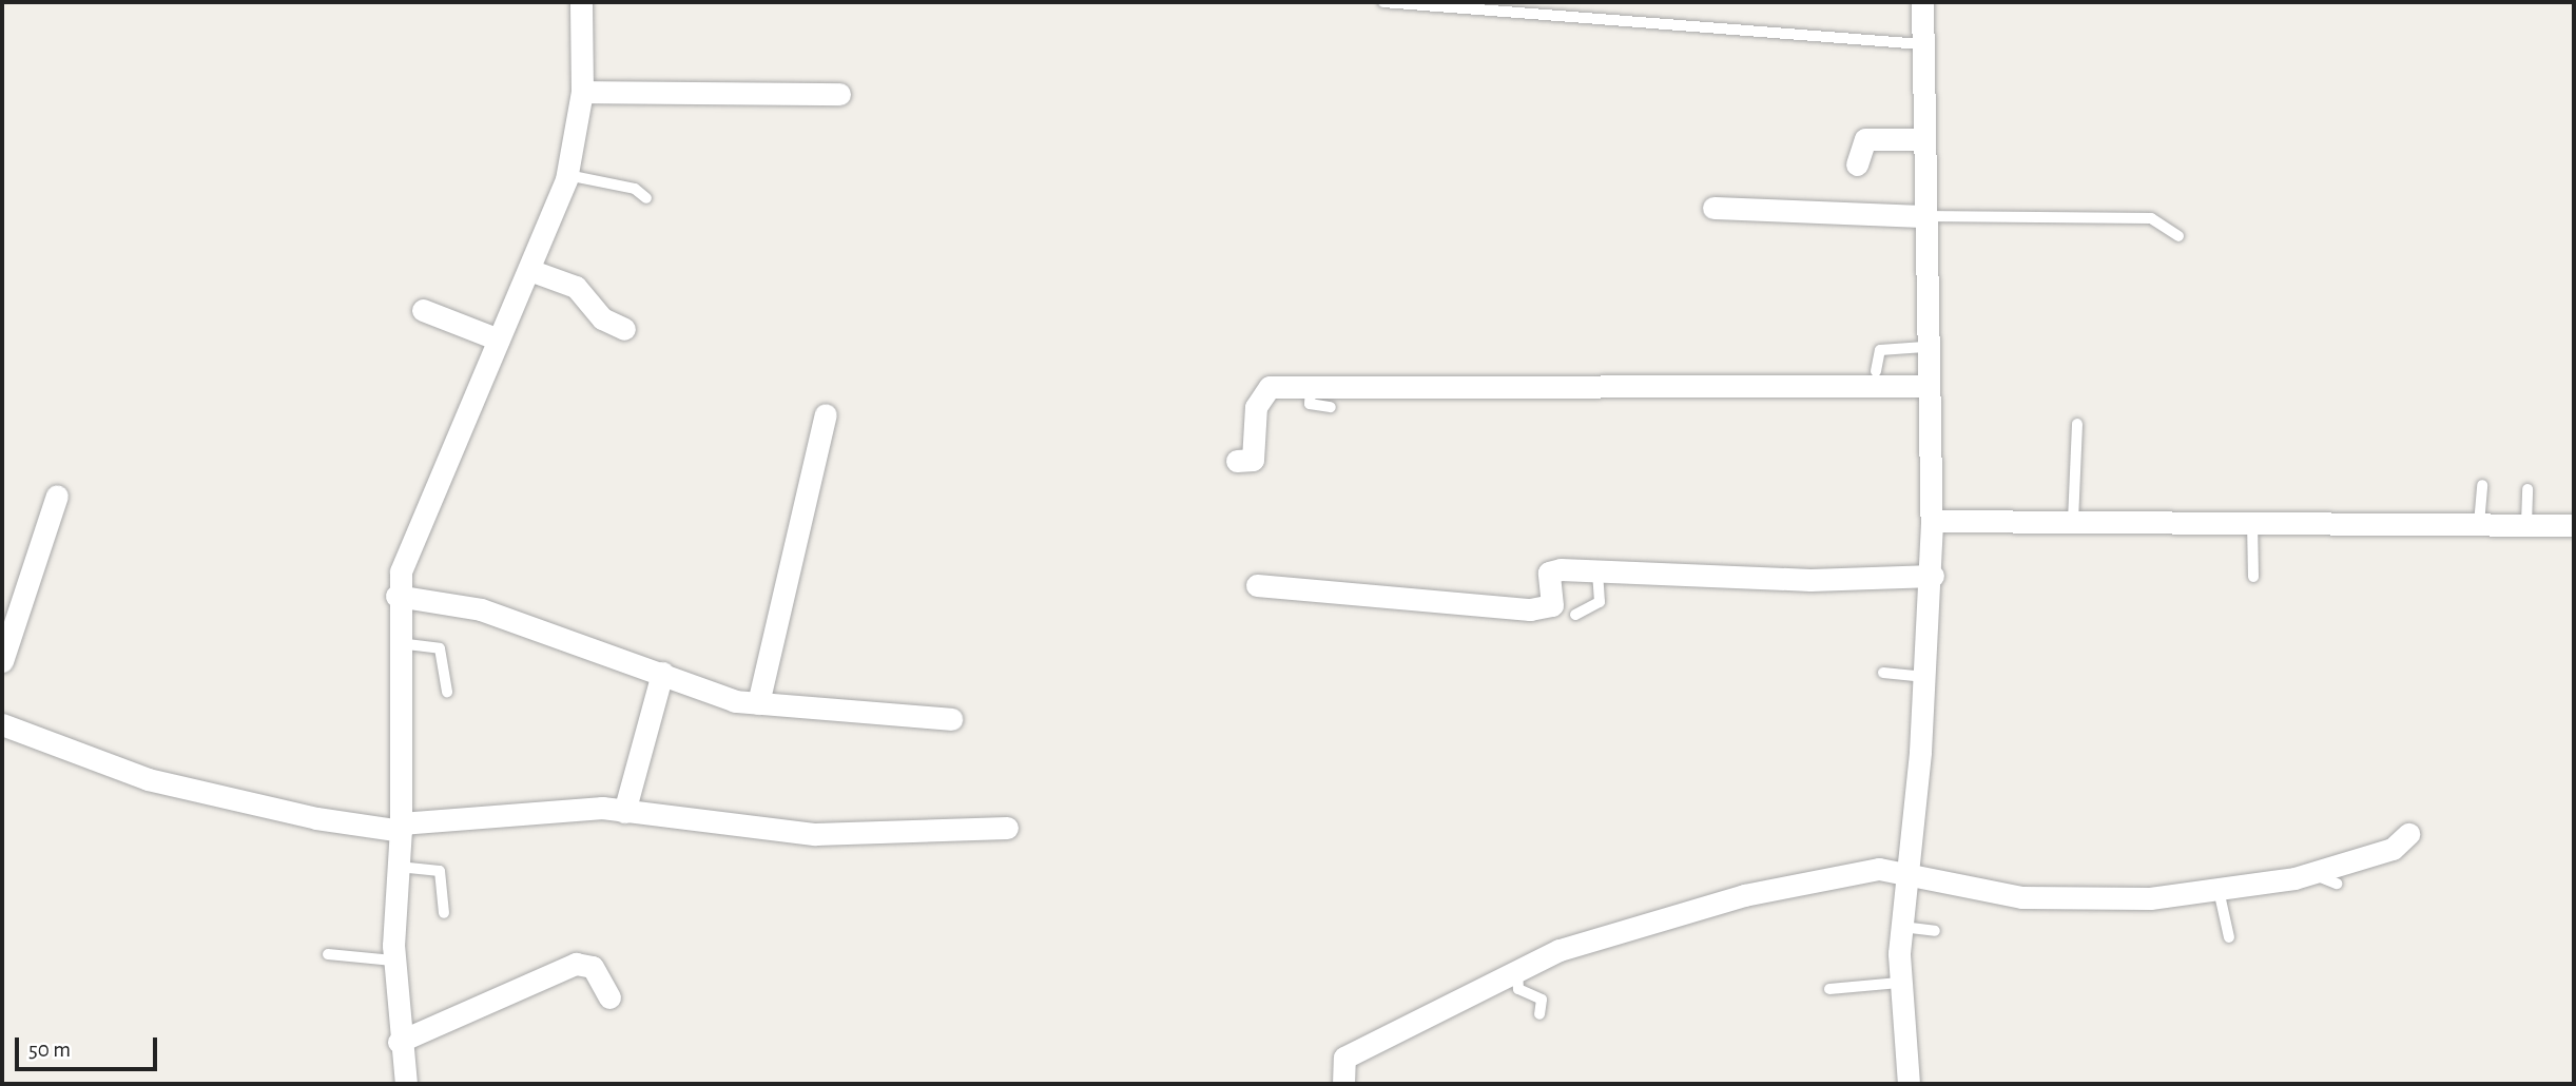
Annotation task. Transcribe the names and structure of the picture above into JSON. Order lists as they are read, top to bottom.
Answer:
{
  "scale_bar": "50 m"
}
